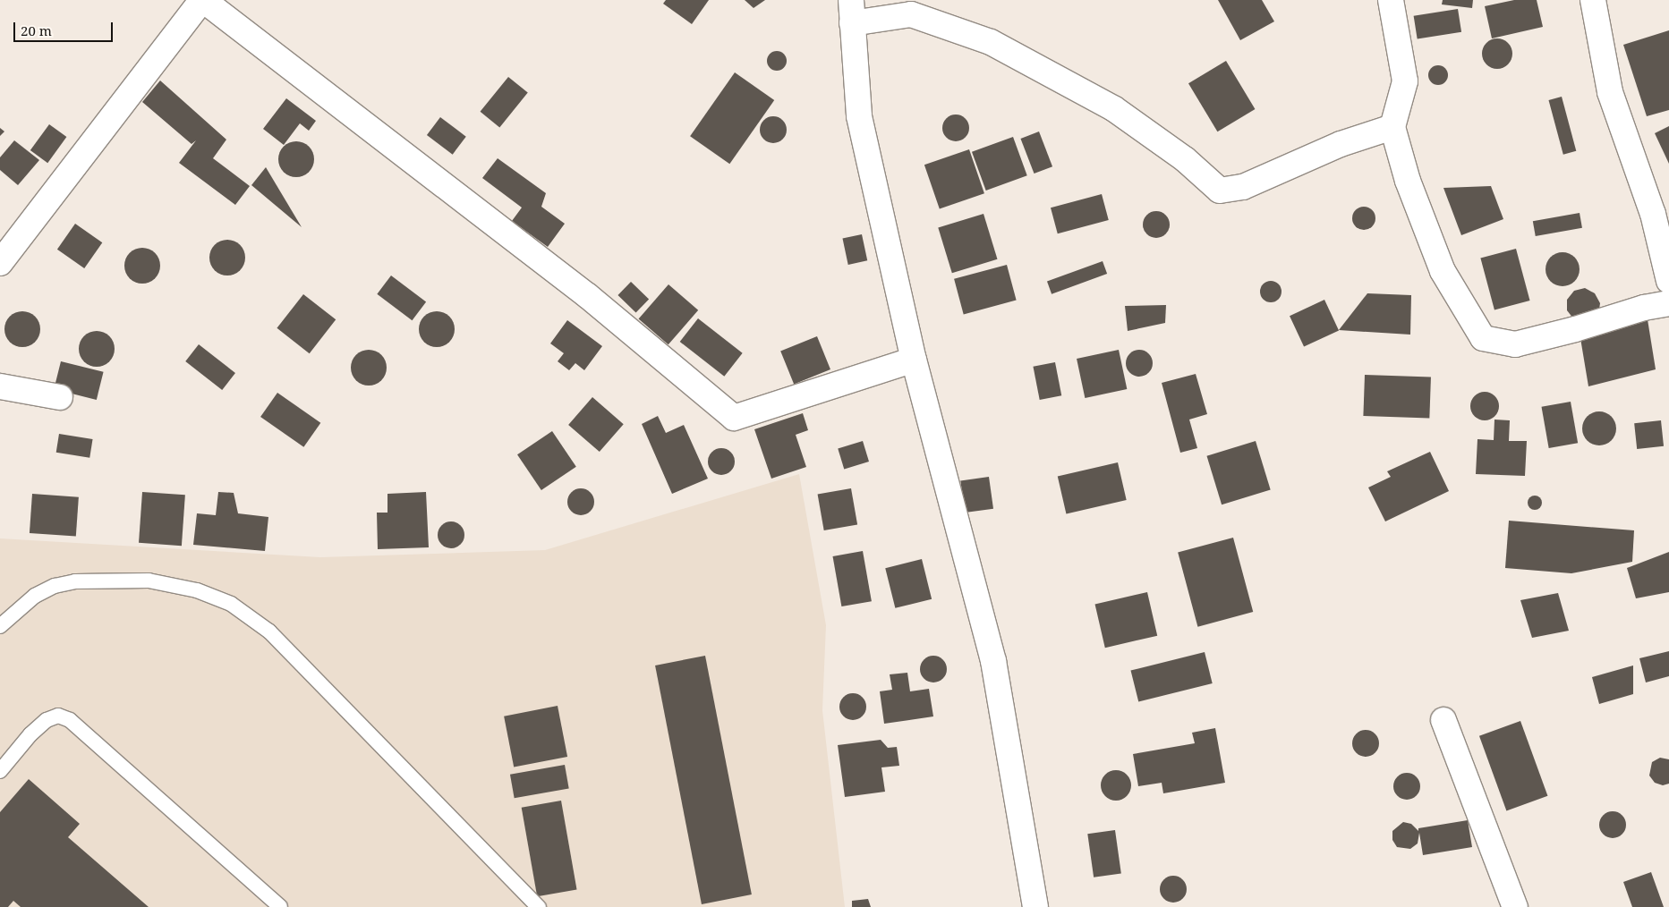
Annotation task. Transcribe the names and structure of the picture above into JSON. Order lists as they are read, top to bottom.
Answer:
{
  "scale_bar": "20 m"
}
